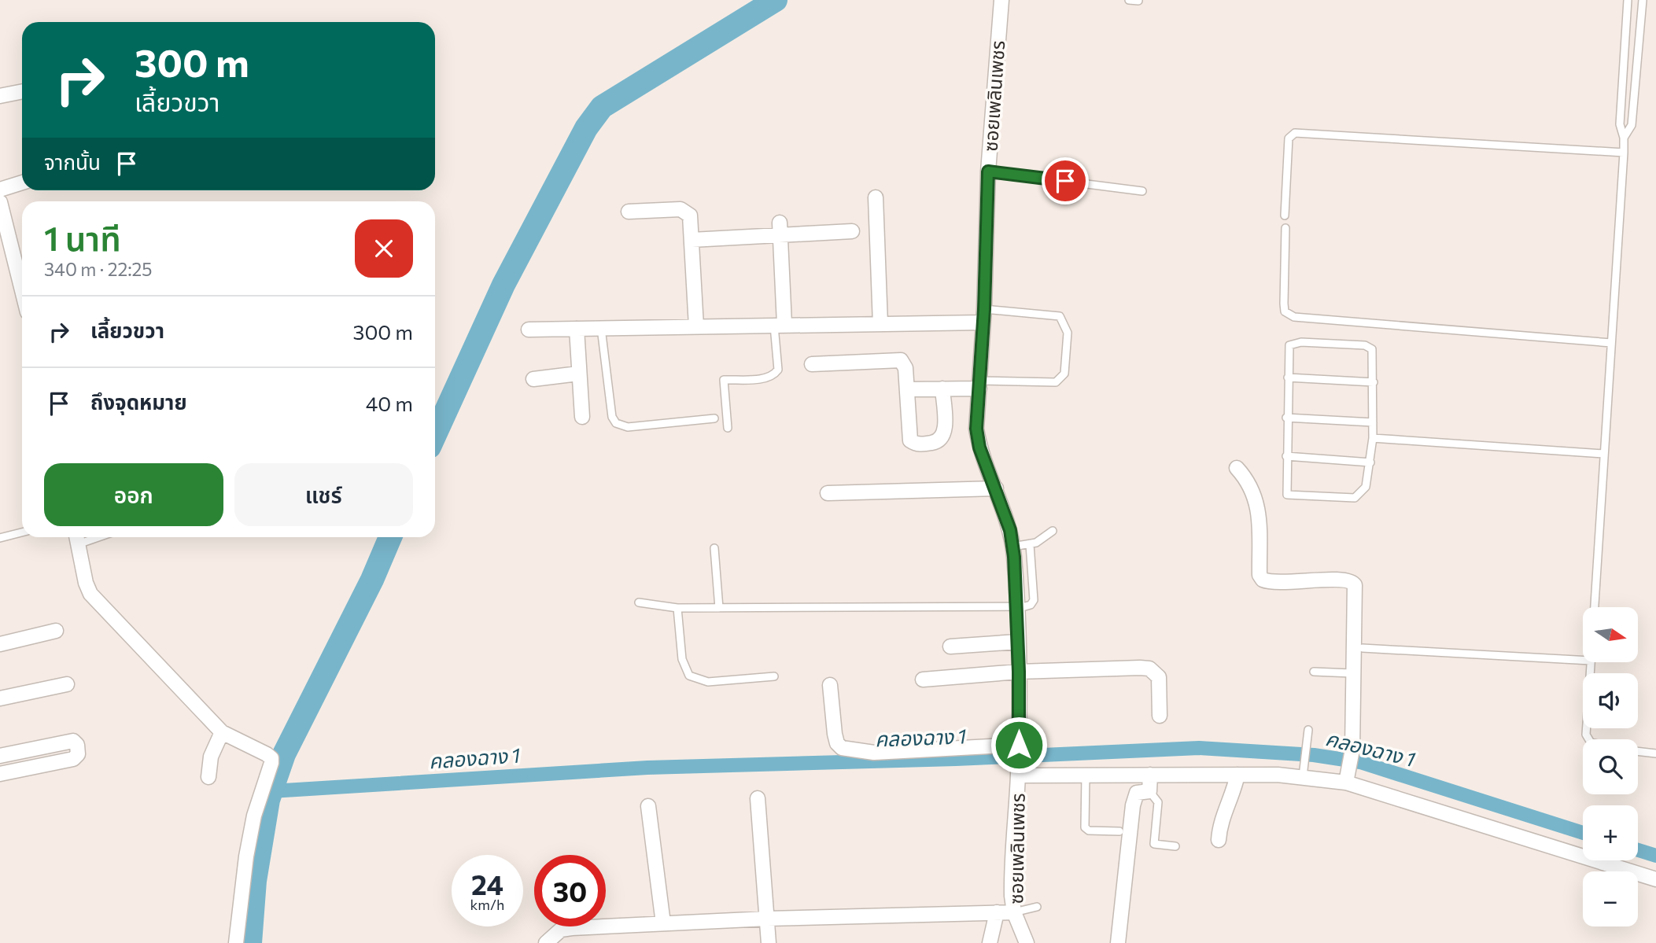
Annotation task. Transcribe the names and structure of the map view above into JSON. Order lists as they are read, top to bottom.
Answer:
{
  "streets": {
    "street": ["ซอยเพลินเพชร"]
  },
  "water": ["คลองฉาง 1"],
  "north": "right",
  "page": {
    "turn": ["300 m", "เลี้ยวขวา"],
    "then": "จากนั้น",
    "heading": ["1 นาที", "340 m · 22:25"],
    "list": [
      {
        "name": "เลี้ยวขวา",
        "value": "300 m"
      },
      {
        "name": "ถึงจุดหมาย",
        "value": "40 m"
      }
    ],
    "buttons": ["ออก", "แชร์"],
    "map_buttons": ["+", "−"],
    "speed": "24 km/h",
    "limit": "30"
  }
}
